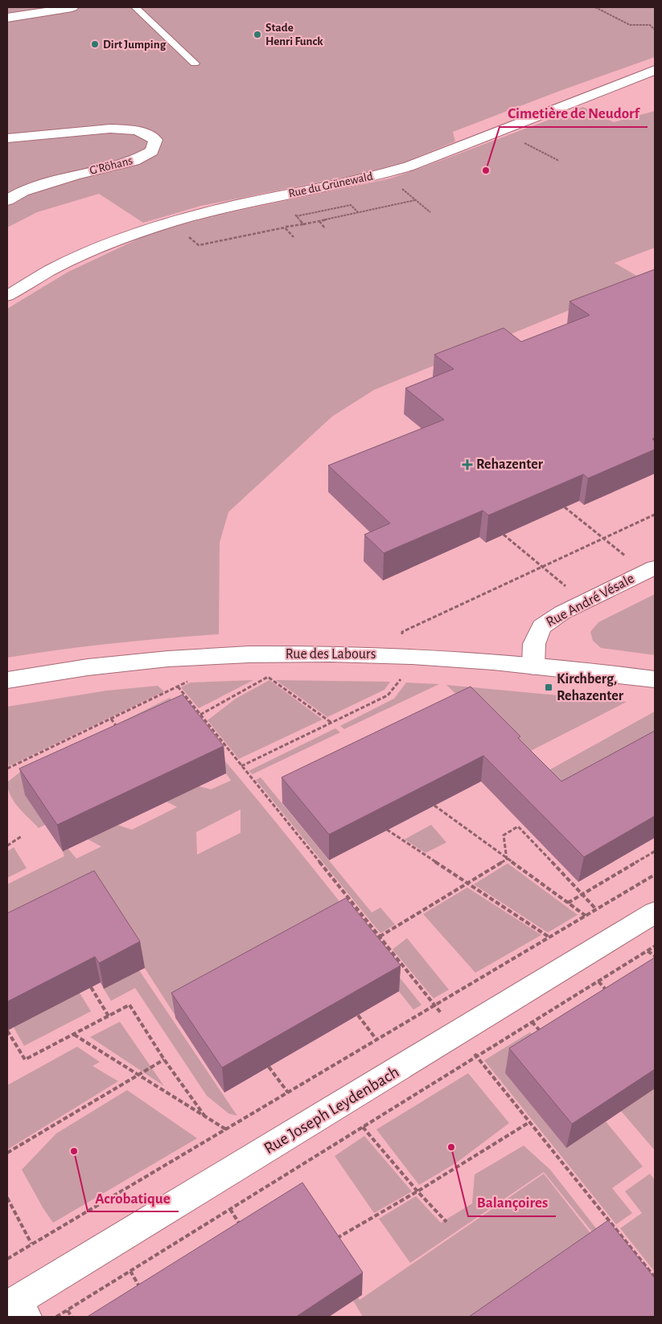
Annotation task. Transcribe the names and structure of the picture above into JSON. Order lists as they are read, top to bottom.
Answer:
{
  "streets": {
    "main road": [
      "G'Röhans",
      "Rue du Grünewald",
      "Rue André Vésale",
      "Rue des Labours",
      "Rue Joseph Leydenbach"
    ]
  },
  "crossings": [
    ["Rue André Vésale", "Rue des Labours"]
  ],
  "places": {
    "other": [
      "Stade Henri Funck",
      "Dirt Jumping",
      "Cimetière de Neudorf",
      "Balançoires",
      "Acrobatique"
    ],
    "health": ["Rehazenter"],
    "transit": ["Kirchberg, Rehazenter"]
  }
}
